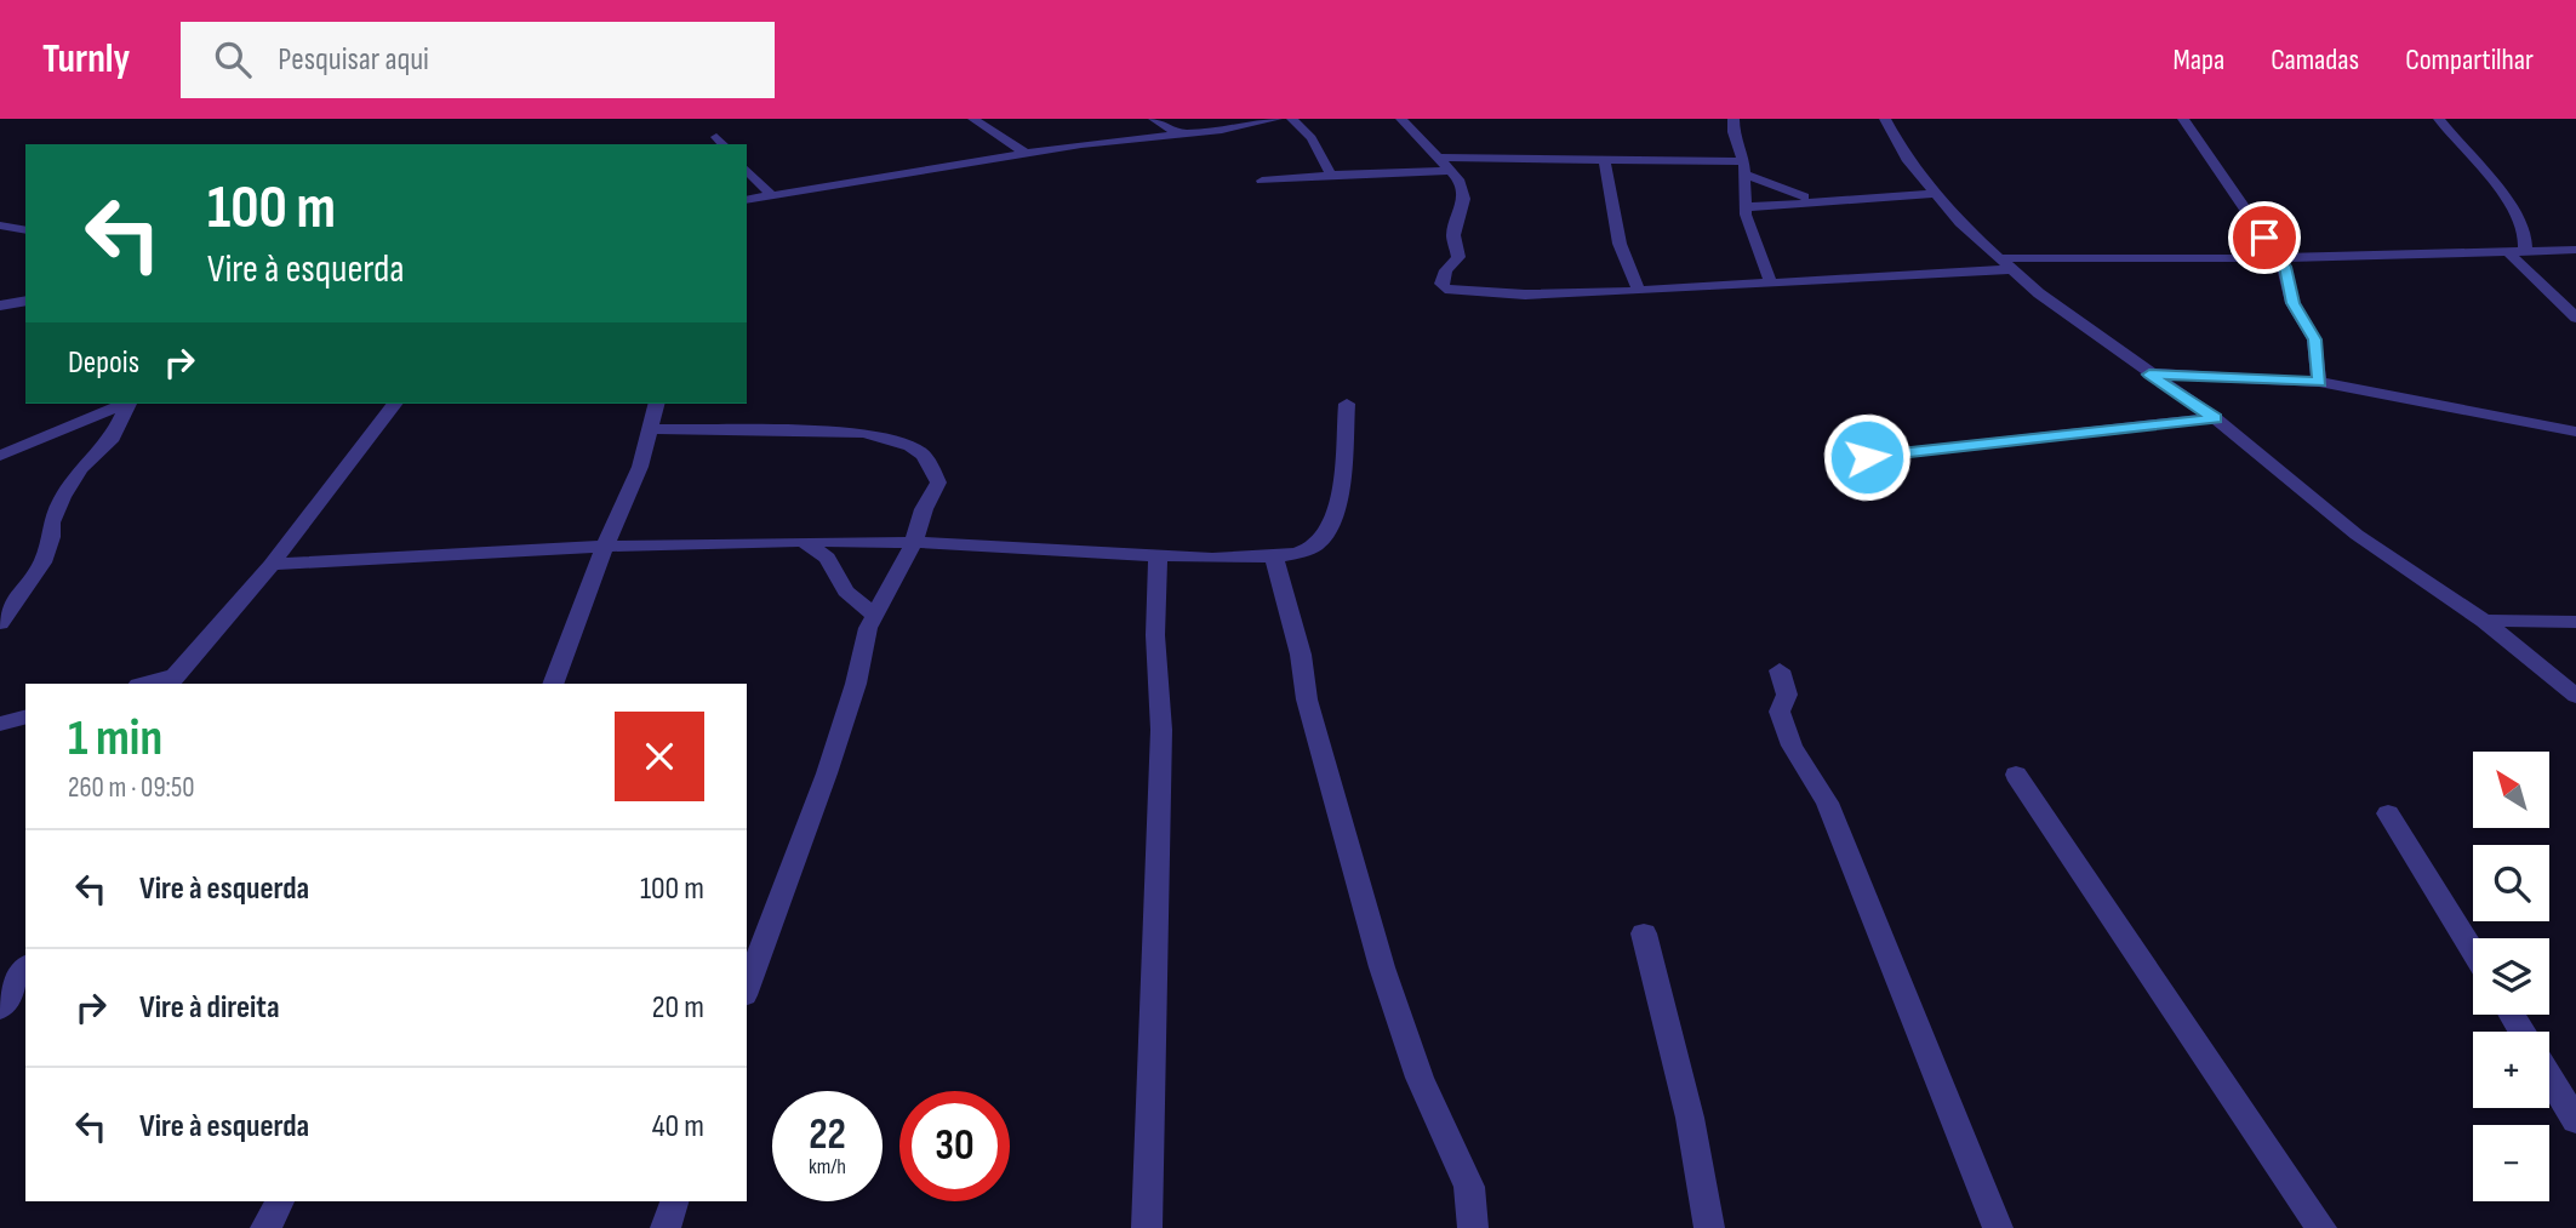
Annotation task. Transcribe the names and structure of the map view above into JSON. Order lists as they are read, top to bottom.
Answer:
{
  "north": "top left",
  "page": {
    "header": "Turnly",
    "search": "Pesquisar aqui",
    "nav": ["Mapa", "Camadas", "Compartilhar"],
    "turn": ["100 m", "Vire à esquerda"],
    "then": "Depois",
    "heading": ["1 min", "260 m · 09:50"],
    "map_buttons": ["+", "−"],
    "list": [
      {
        "name": "Vire à esquerda",
        "value": "100 m"
      },
      {
        "name": "Vire à direita",
        "value": "20 m"
      },
      {
        "name": "Vire à esquerda",
        "value": "40 m"
      }
    ],
    "speed": "22 km/h",
    "limit": "30"
  }
}
